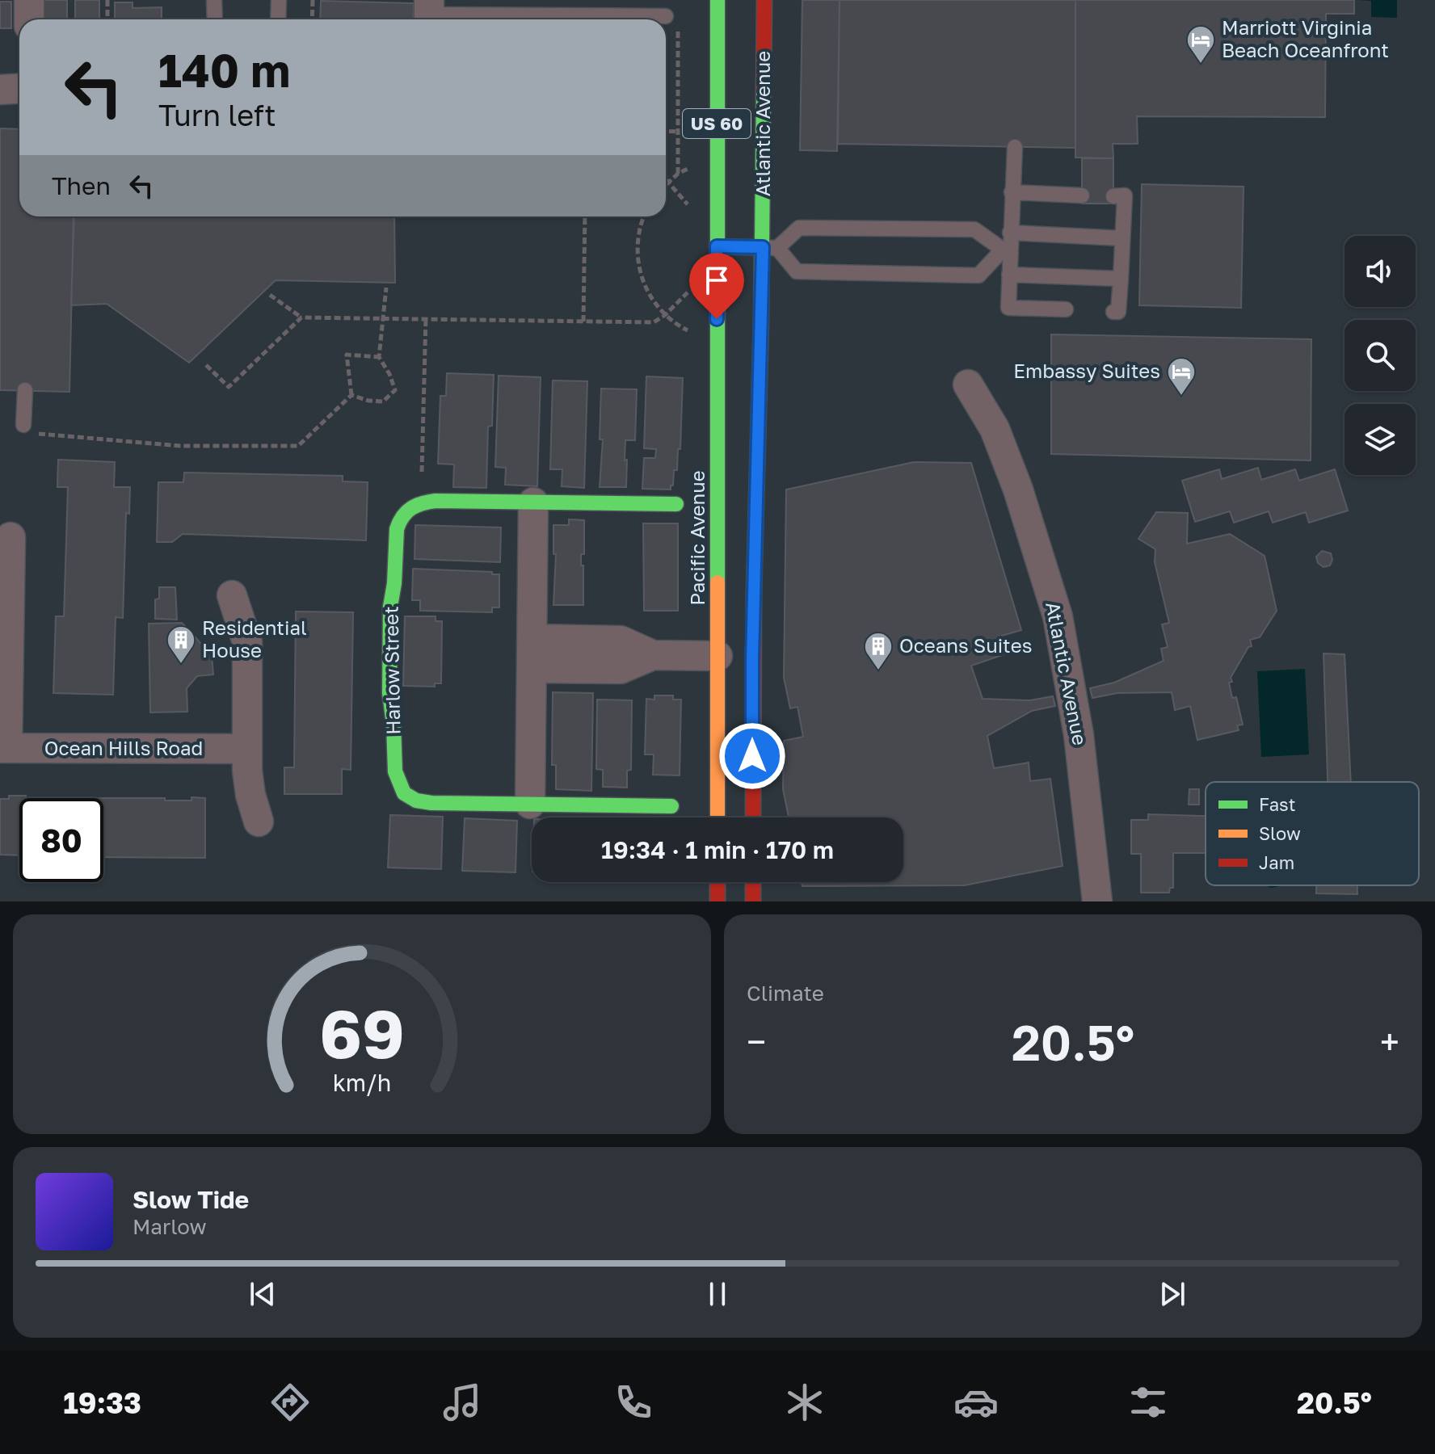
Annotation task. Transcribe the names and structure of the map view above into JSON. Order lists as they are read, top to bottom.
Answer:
{
  "streets": {
    "main road": [
      "US 60",
      "Atlantic Avenue",
      "Pacific Avenue",
      "Harlow Street"
    ],
    "street": ["Ocean Hills Road"]
  },
  "crossings": [
    ["US 60", "Atlantic Avenue"],
    ["US 60", "Pacific Avenue"]
  ],
  "places": {
    "hotel": ["Marriott Virginia Beach Oceanfront", "Embassy Suites"],
    "building": ["Residential House", "Oceans Suites"]
  },
  "legend": ["Fast", "Slow", "Jam"],
  "page": {
    "turn": ["140 m", "Turn left"],
    "then": "Then",
    "limit": "80",
    "trip": "19:34 · 1 min · 170 m",
    "tile": "Climate",
    "heat": ["−", "20.5°", "+"],
    "song": ["Slow Tide", "Marlow"],
    "tabs": ["19:33", "20.5°"],
    "gauge": ["69", "km/h"]
  }
}
